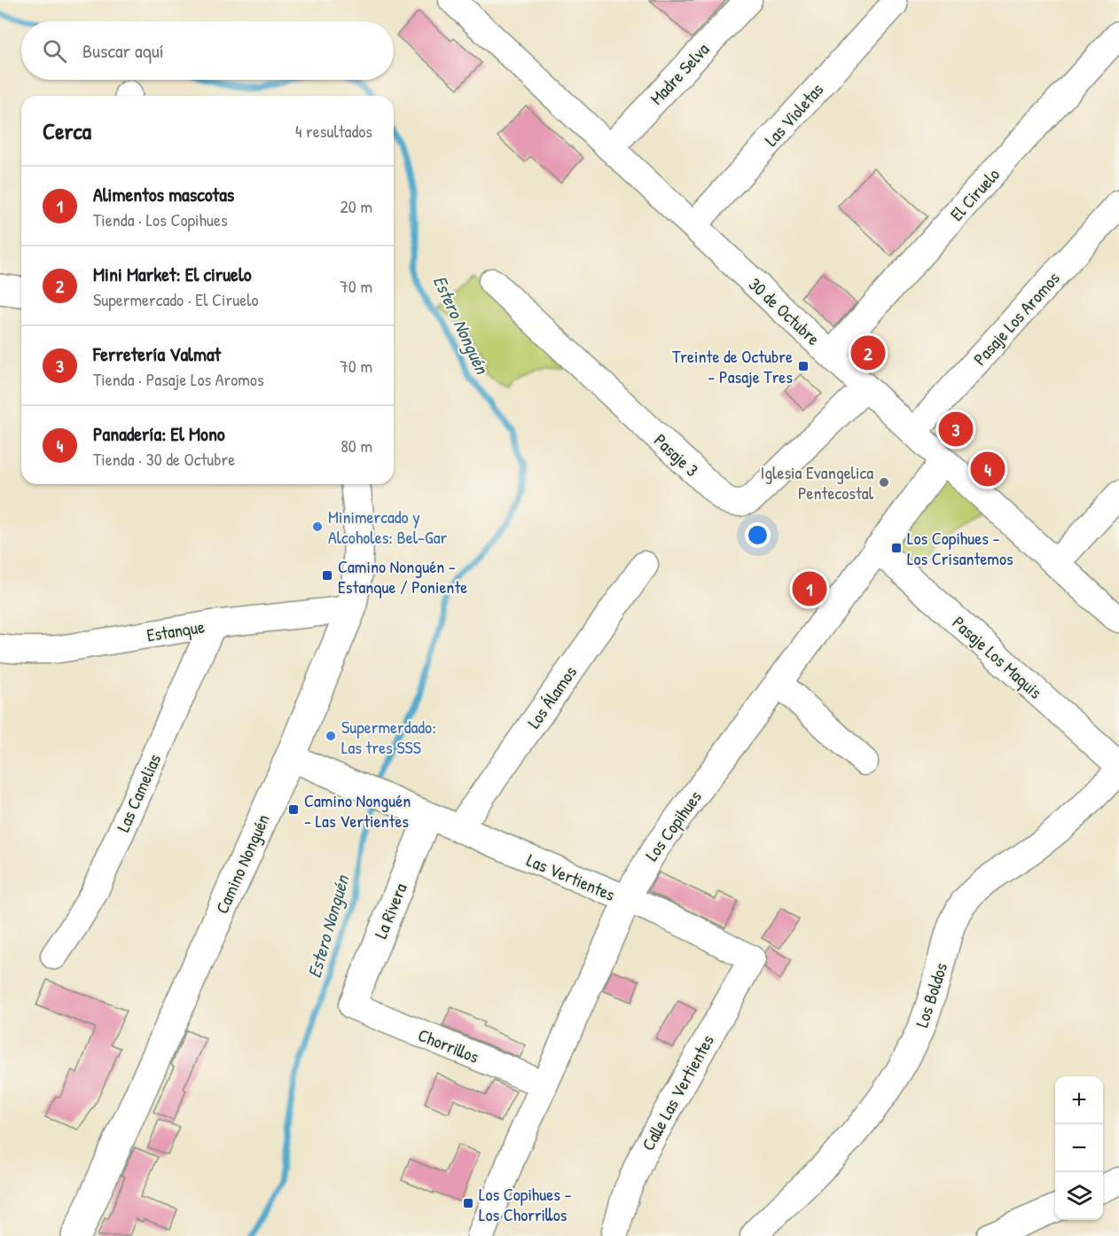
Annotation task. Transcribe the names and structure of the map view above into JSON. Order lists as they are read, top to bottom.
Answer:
{
  "streets": {
    "main road": ["Camino Nonguén"],
    "street": [
      "Madre Selva",
      "Las Violetas",
      "El Ciruelo",
      "30 de Octubre",
      "Pasaje Los Aromos",
      "Pasaje 3",
      "Estanque",
      "Pasaje Los Maquis",
      "Los Álamos",
      "Las Camelias",
      "Los Copihues",
      "Las Vertientes",
      "La Rivera",
      "Los Boldos",
      "Chorrillos",
      "Calle Las Vertientes"
    ]
  },
  "crossings": [
    ["Madre Selva", "30 de Octubre"],
    ["Las Violetas", "30 de Octubre"],
    ["El Ciruelo", "30 de Octubre"],
    ["30 de Octubre", "Pasaje Los Aromos"],
    ["30 de Octubre", "Pasaje 3"],
    ["30 de Octubre", "Los Copihues"],
    ["Estanque", "Las Camelias"],
    ["Estanque", "Camino Nonguén"],
    ["Pasaje Los Maquis", "Los Copihues"],
    ["Los Álamos", "Las Vertientes"],
    ["Los Copihues", "Las Vertientes"],
    ["Los Copihues", "Chorrillos"],
    ["Camino Nonguén", "Las Vertientes"],
    ["Las Vertientes", "La Rivera"],
    ["Las Vertientes", "Calle Las Vertientes"],
    ["La Rivera", "Chorrillos"]
  ],
  "water": ["Estero Nonguén"],
  "places": {
    "transit": [
      "Treinte de Octubre - Pasaje Tres",
      "Los Copihues - Los Crisantemos",
      "Camino Nonguén - Estanque / Poniente",
      "Camino Nonguén - Las Vertientes",
      "Los Copihues - Los Chorrillos"
    ],
    "other": ["Iglesia Evangelica Pentecostal", "Minimercado y Alcoholes: Bel-Gar", "Supermerdado: Las tres SSS"]
  },
  "page": {
    "search": "Buscar aquí",
    "heading": ["Cerca", "4 resultados"],
    "list": [
      {
        "mark": "1",
        "name": "Alimentos mascotas",
        "note": "Tienda · Los Copihues",
        "value": "20 m"
      },
      {
        "mark": "2",
        "name": "Mini Market: El ciruelo",
        "note": "Supermercado · El Ciruelo",
        "value": "70 m"
      },
      {
        "mark": "3",
        "name": "Ferretería Valmat",
        "note": "Tienda · Pasaje Los Aromos",
        "value": "70 m"
      },
      {
        "mark": "4",
        "name": "Panadería: El Mono",
        "note": "Tienda · 30 de Octubre",
        "value": "80 m"
      }
    ],
    "pins": [
      "2",
      "3",
      "4",
      "1"
    ],
    "map_buttons": ["+", "−"]
  }
}
